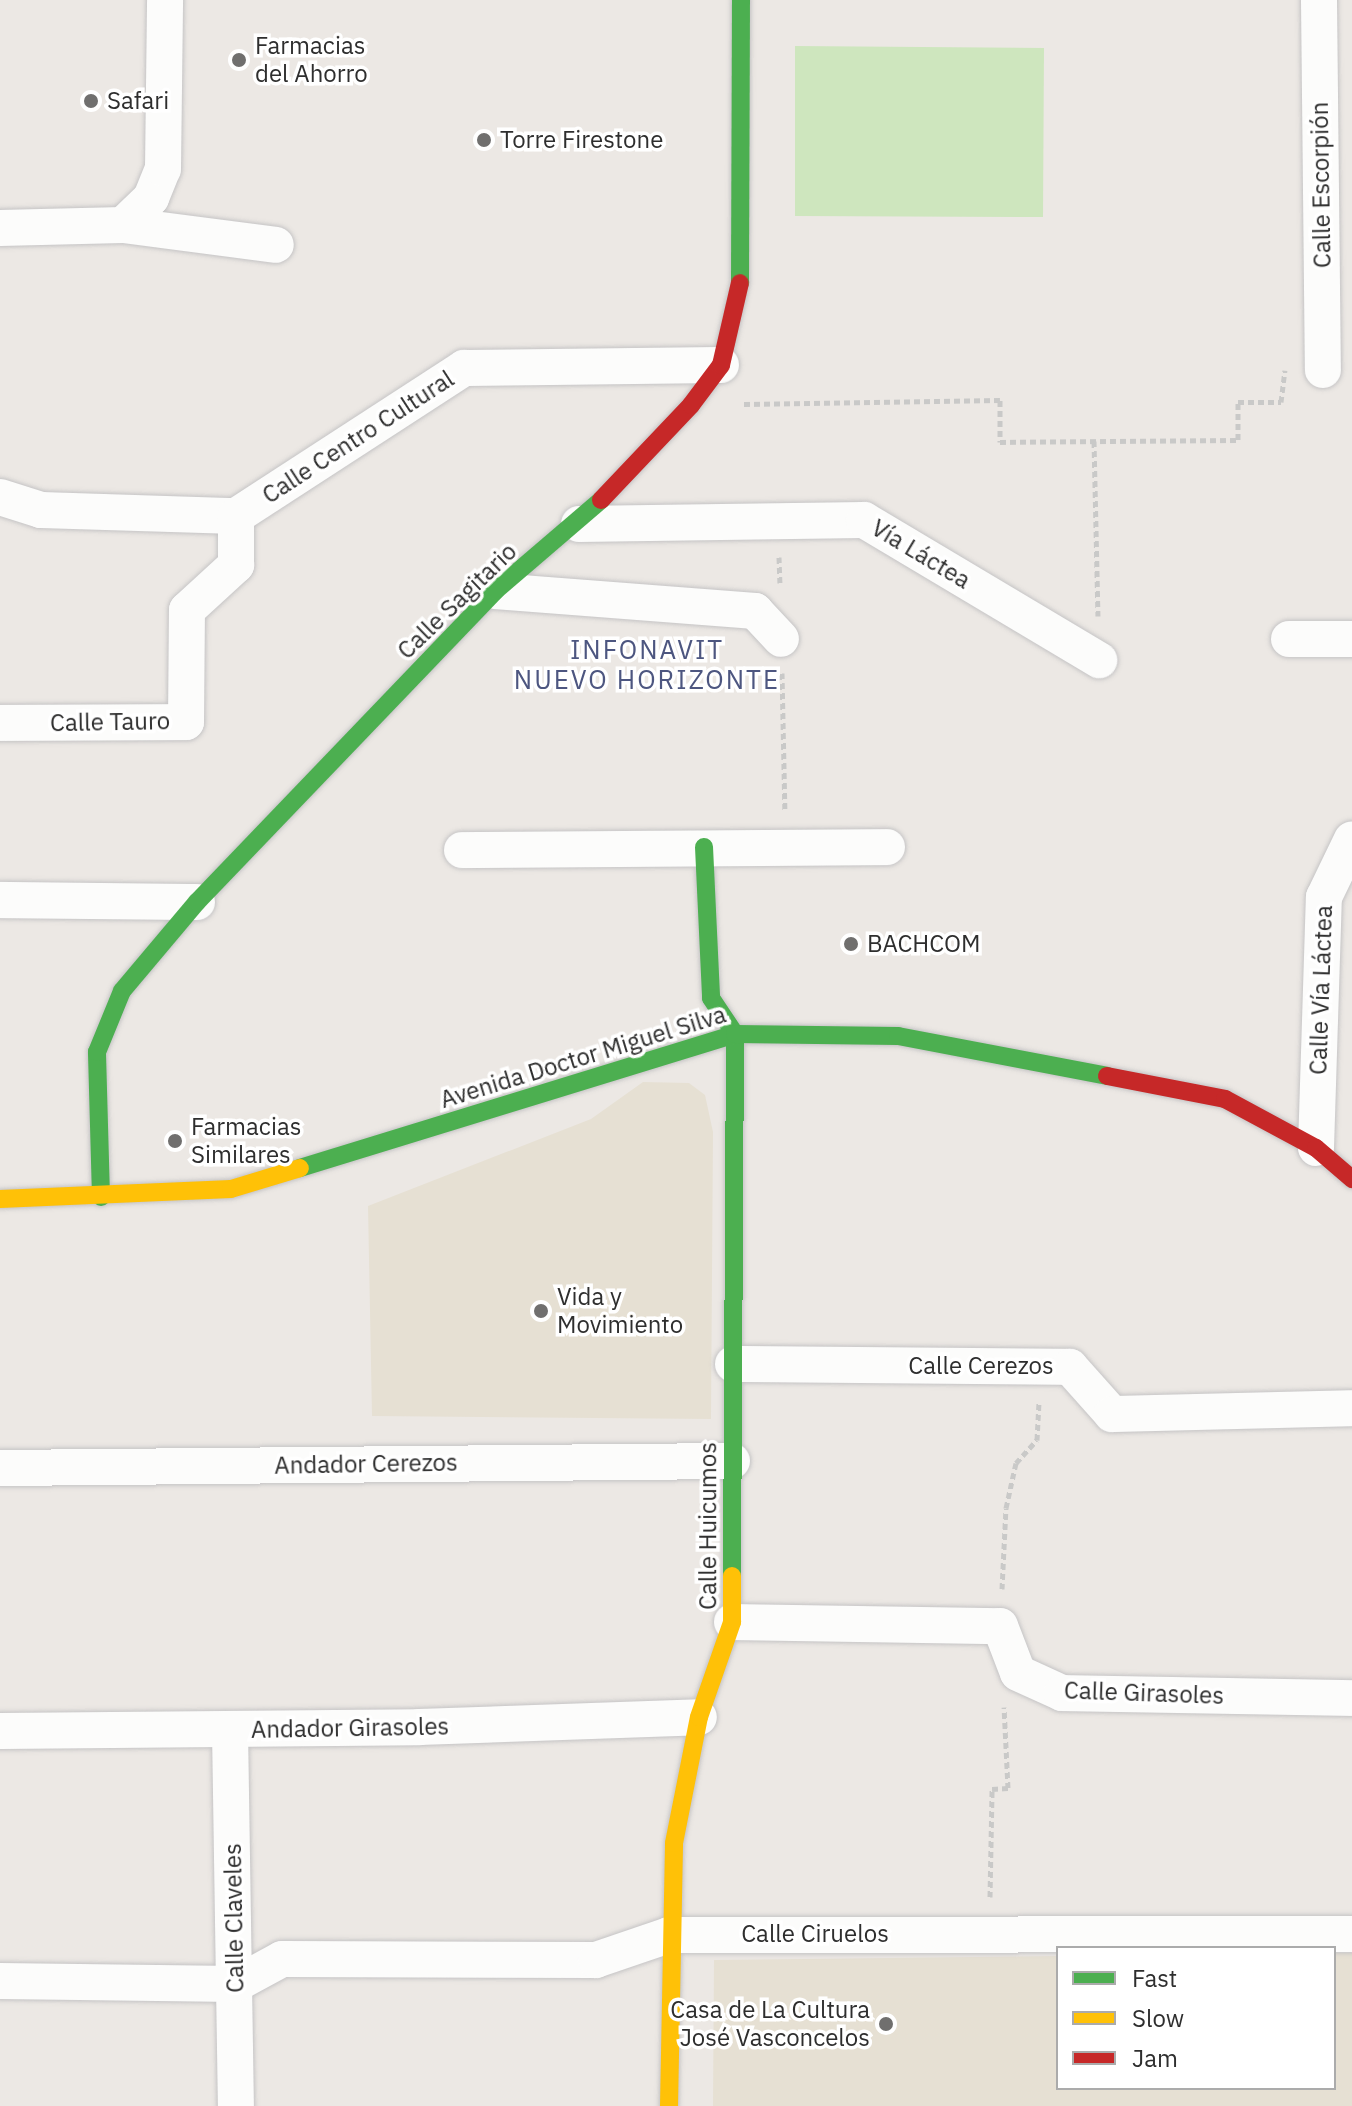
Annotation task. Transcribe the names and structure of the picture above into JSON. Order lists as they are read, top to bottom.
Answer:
{
  "streets": {
    "street": [
      "Calle Escorpión",
      "Calle Centro Cultural",
      "Vía Láctea",
      "Calle Sagitario",
      "Calle Tauro",
      "Calle Vía Láctea",
      "Avenida Doctor Miguel Silva",
      "Calle Cerezos",
      "Andador Cerezos",
      "Calle Huicumos",
      "Calle Girasoles",
      "Andador Girasoles",
      "Calle Claveles",
      "Calle Ciruelos"
    ]
  },
  "crossings": [
    ["Calle Centro Cultural", "Calle Sagitario"],
    ["Calle Centro Cultural", "Calle Tauro"],
    ["Vía Láctea", "Calle Sagitario"],
    ["Calle Sagitario", "Avenida Doctor Miguel Silva"],
    ["Calle Vía Láctea", "Avenida Doctor Miguel Silva"],
    ["Avenida Doctor Miguel Silva", "Calle Huicumos"],
    ["Calle Cerezos", "Calle Huicumos"],
    ["Andador Cerezos", "Calle Huicumos"],
    ["Calle Huicumos", "Andador Girasoles"],
    ["Calle Huicumos", "Calle Ciruelos"],
    ["Andador Girasoles", "Calle Claveles"],
    ["Calle Claveles", "Calle Ciruelos"]
  ],
  "districts": ["INFONAVIT NUEVO HORIZONTE"],
  "places": [
    "Farmacias del Ahorro",
    "Safari",
    "Torre Firestone",
    "BACHCOM",
    "Farmacias Similares",
    "Vida y Movimiento",
    "Casa de La Cultura José Vasconcelos"
  ],
  "legend": ["Fast", "Slow", "Jam"]
}
